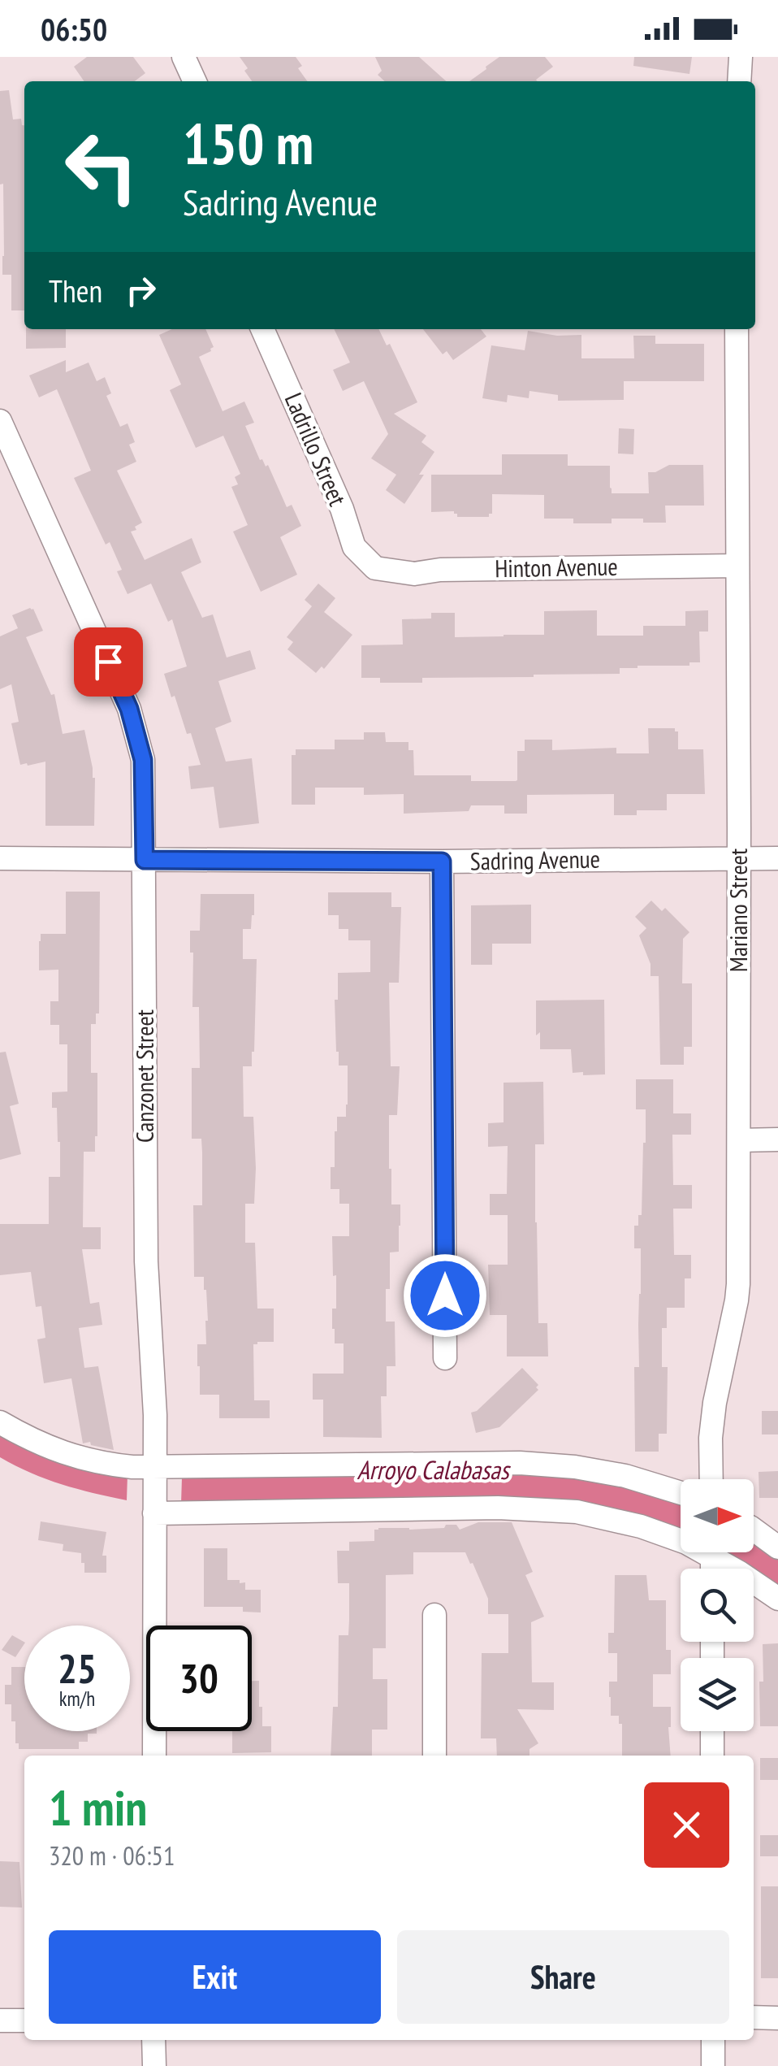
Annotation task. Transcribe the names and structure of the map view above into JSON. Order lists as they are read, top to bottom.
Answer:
{
  "streets": {
    "street": [
      "Ladrillo Street",
      "Hinton Avenue",
      "Sadring Avenue",
      "Mariano Street",
      "Canzonet Street"
    ]
  },
  "crossings": [
    ["Ladrillo Street", "Hinton Avenue"],
    ["Hinton Avenue", "Mariano Street"],
    ["Sadring Avenue", "Mariano Street"],
    ["Sadring Avenue", "Canzonet Street"]
  ],
  "water": ["Arroyo Calabasas"],
  "north": "right",
  "page": {
    "status": "06:50",
    "turn": ["150 m", "Sadring Avenue"],
    "then": "Then",
    "speed": "25 km/h",
    "limit": "30",
    "heading": ["1 min", "320 m · 06:51"],
    "buttons": ["Exit", "Share"]
  }
}
